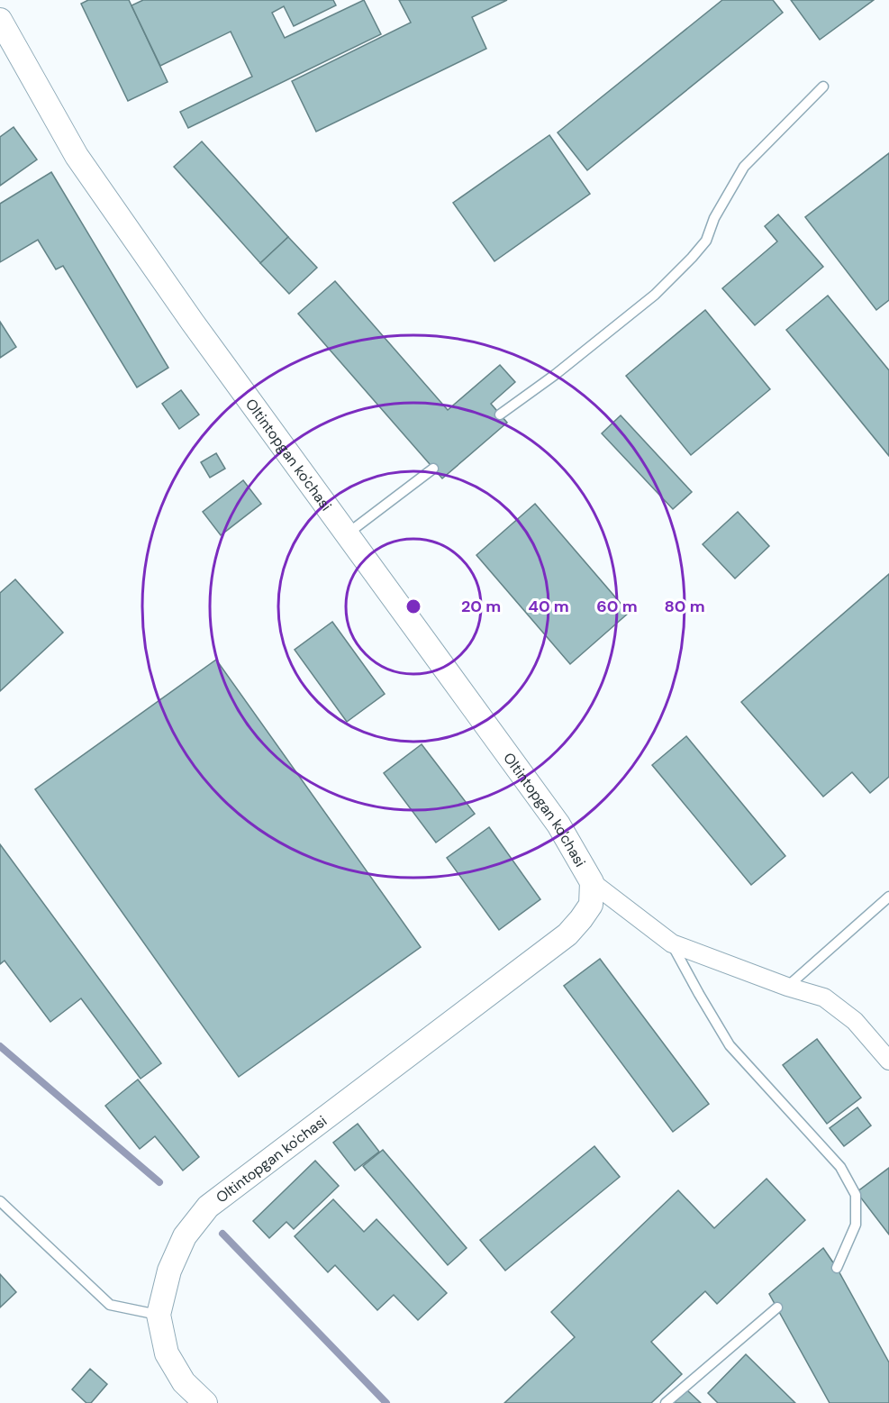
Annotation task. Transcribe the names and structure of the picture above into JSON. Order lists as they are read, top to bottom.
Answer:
{
  "streets": {
    "street": ["Oltintopgan ko'chasi"]
  },
  "rings": [
    "20 m",
    "40 m",
    "60 m",
    "80 m"
  ]
}
